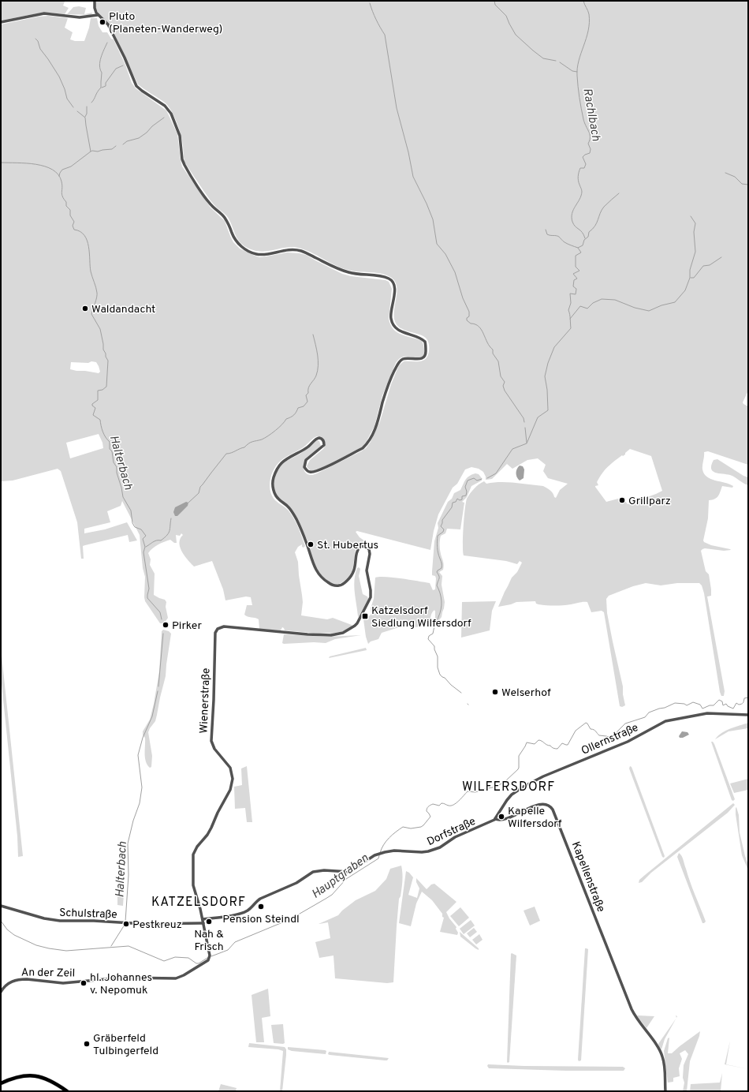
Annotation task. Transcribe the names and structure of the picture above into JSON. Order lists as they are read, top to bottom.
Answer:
{
  "streets": {
    "street": [
      "Wienerstraße",
      "Ollernstraße",
      "Dorfstraße",
      "Kapellenstraße",
      "Schulstraße",
      "An der Zeil"
    ]
  },
  "crossings": [
    ["Wienerstraße", "Dorfstraße"],
    ["Wienerstraße", "Schulstraße"],
    ["Wienerstraße", "An der Zeil"],
    ["Ollernstraße", "Dorfstraße"],
    ["Ollernstraße", "Kapellenstraße"],
    ["Dorfstraße", "Kapellenstraße"]
  ],
  "districts": ["WILFERSDORF", "KATZELSDORF"],
  "water": ["Rachlbach", "Halterbach", "Hauptgraben"],
  "places": {
    "other": [
      "Pluto (Planeten-Wanderweg)",
      "Waldandacht",
      "Grillparz",
      "St. Hubertus",
      "Pirker",
      "Welserhof",
      "Kapelle Wilfersdorf",
      "Pension Steindl",
      "Nah & Frisch",
      "Pestkreuz",
      "hl. Johannes v. Nepomuk",
      "Gräberfeld Tulbingerfeld"
    ],
    "transit": ["Katzelsdorf Siedlung Wilfersdorf"]
  }
}
